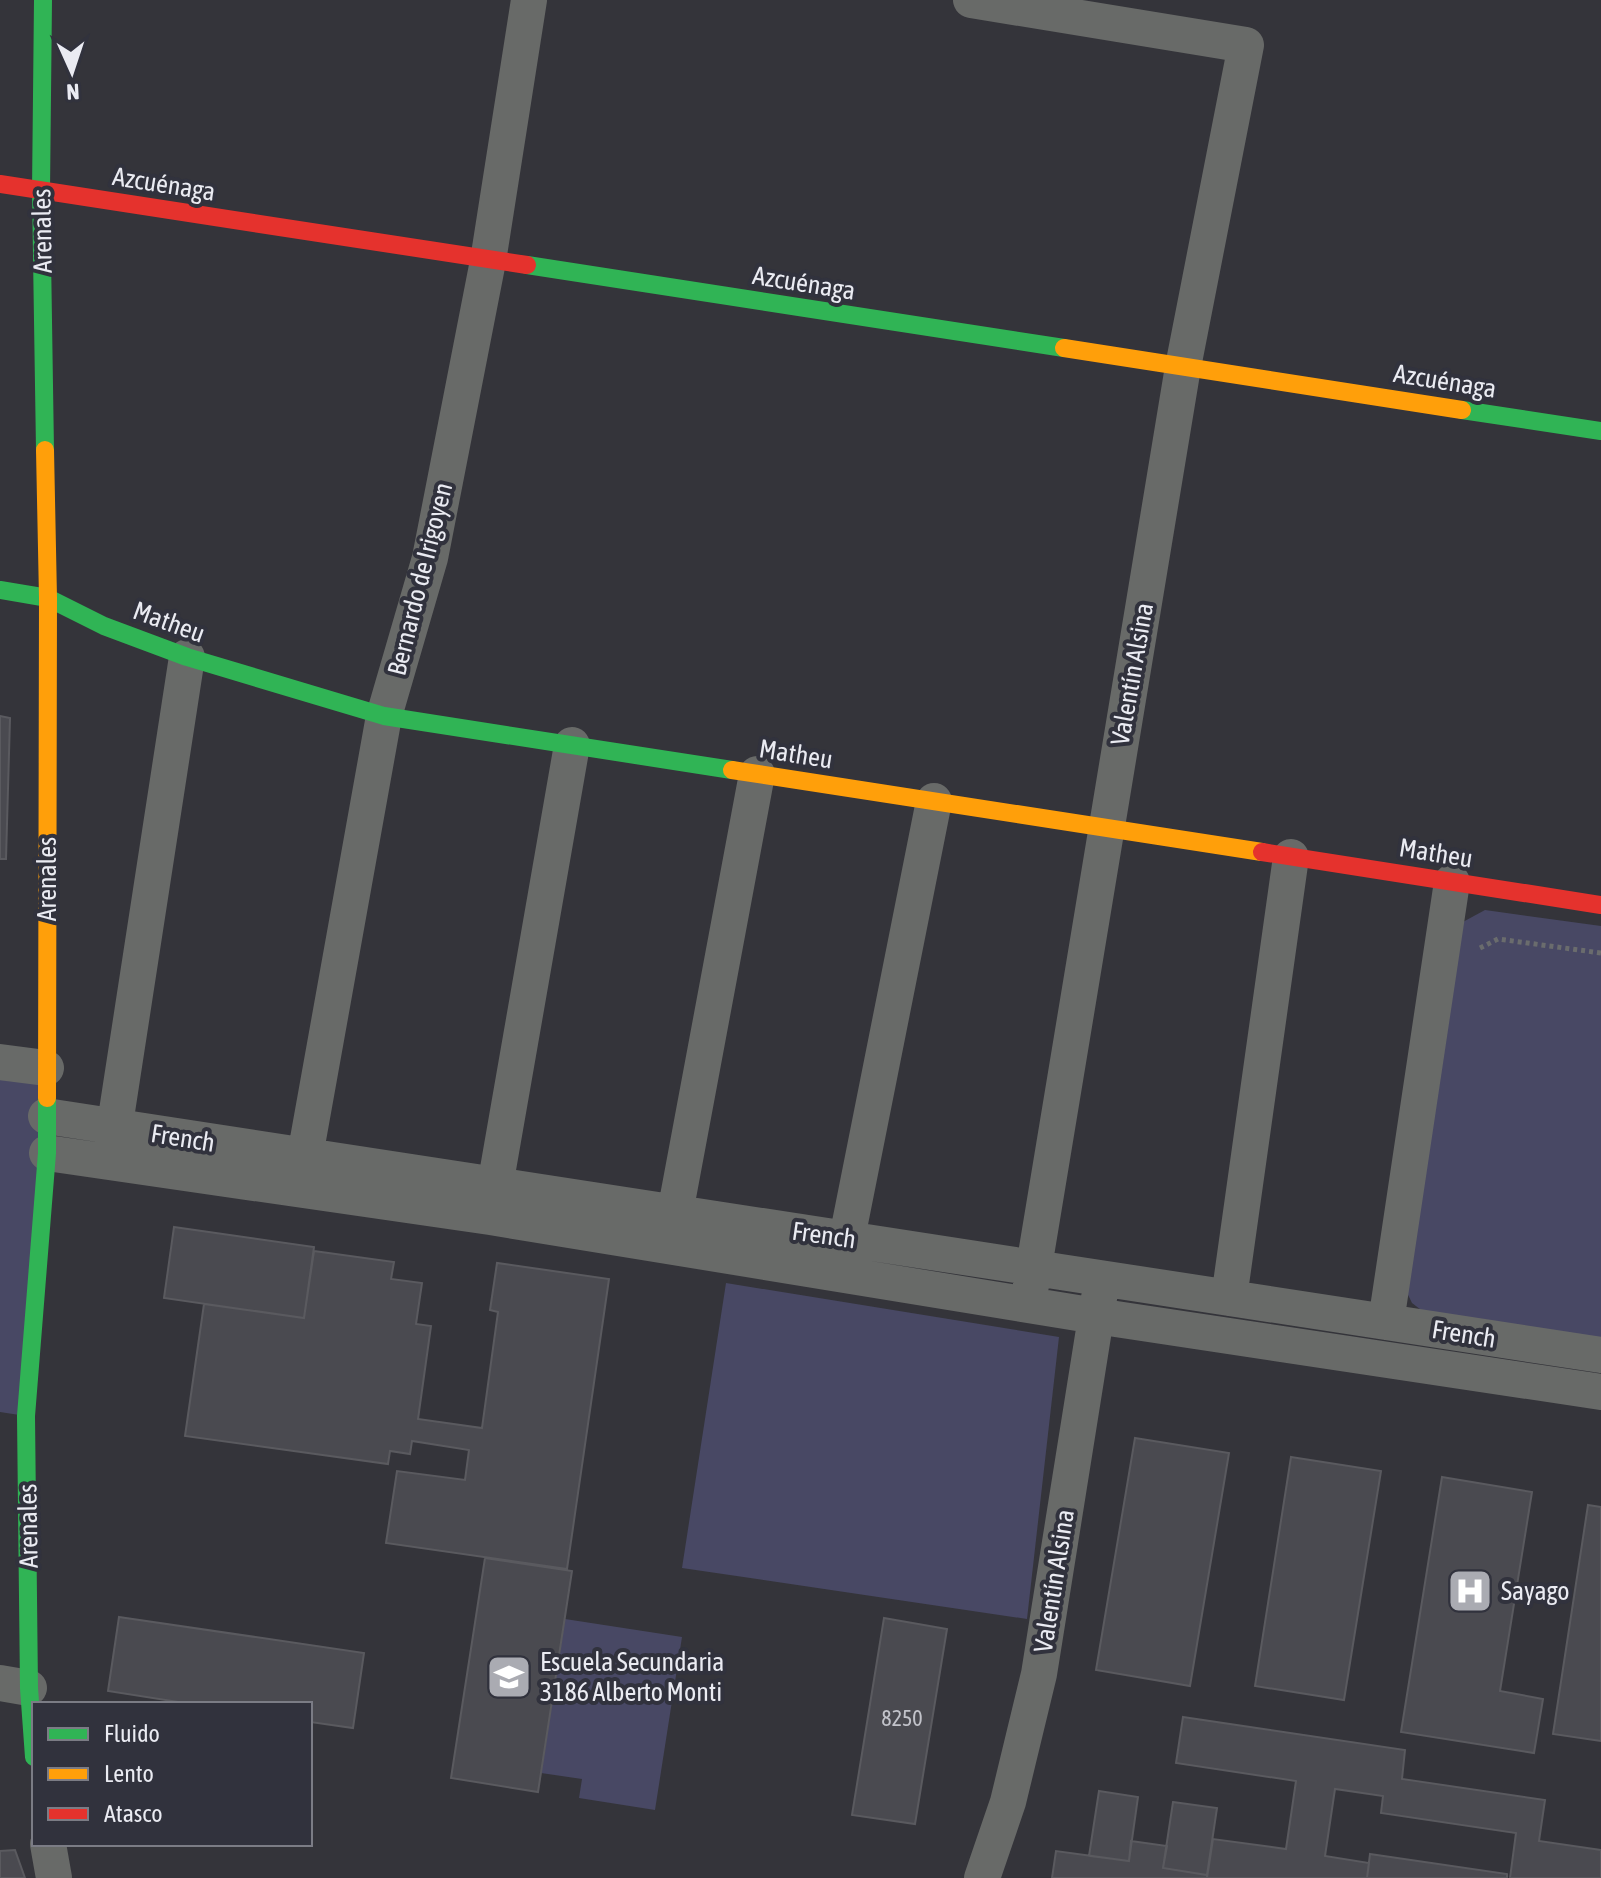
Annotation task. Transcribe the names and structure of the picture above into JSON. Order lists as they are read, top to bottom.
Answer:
{
  "streets": {
    "street": [
      "Azcuénaga",
      "Arenales",
      "Bernardo de Irigoyen",
      "Matheu",
      "Valentín Alsina",
      "French"
    ]
  },
  "crossings": [
    ["Azcuénaga", "Arenales"],
    ["Azcuénaga", "Bernardo de Irigoyen"],
    ["Azcuénaga", "Valentín Alsina"],
    ["Arenales", "Matheu"],
    ["Arenales", "French"],
    ["Bernardo de Irigoyen", "Matheu"],
    ["Bernardo de Irigoyen", "French"],
    ["Matheu", "Valentín Alsina"],
    ["Valentín Alsina", "French"]
  ],
  "places": {
    "hospital": ["Sayago"],
    "school or university": ["Escuela Secundaria 3186 Alberto Monti"]
  },
  "house_numbers": ["8250"],
  "legend": ["Fluido", "Lento", "Atasco"],
  "north": "bottom"
}
